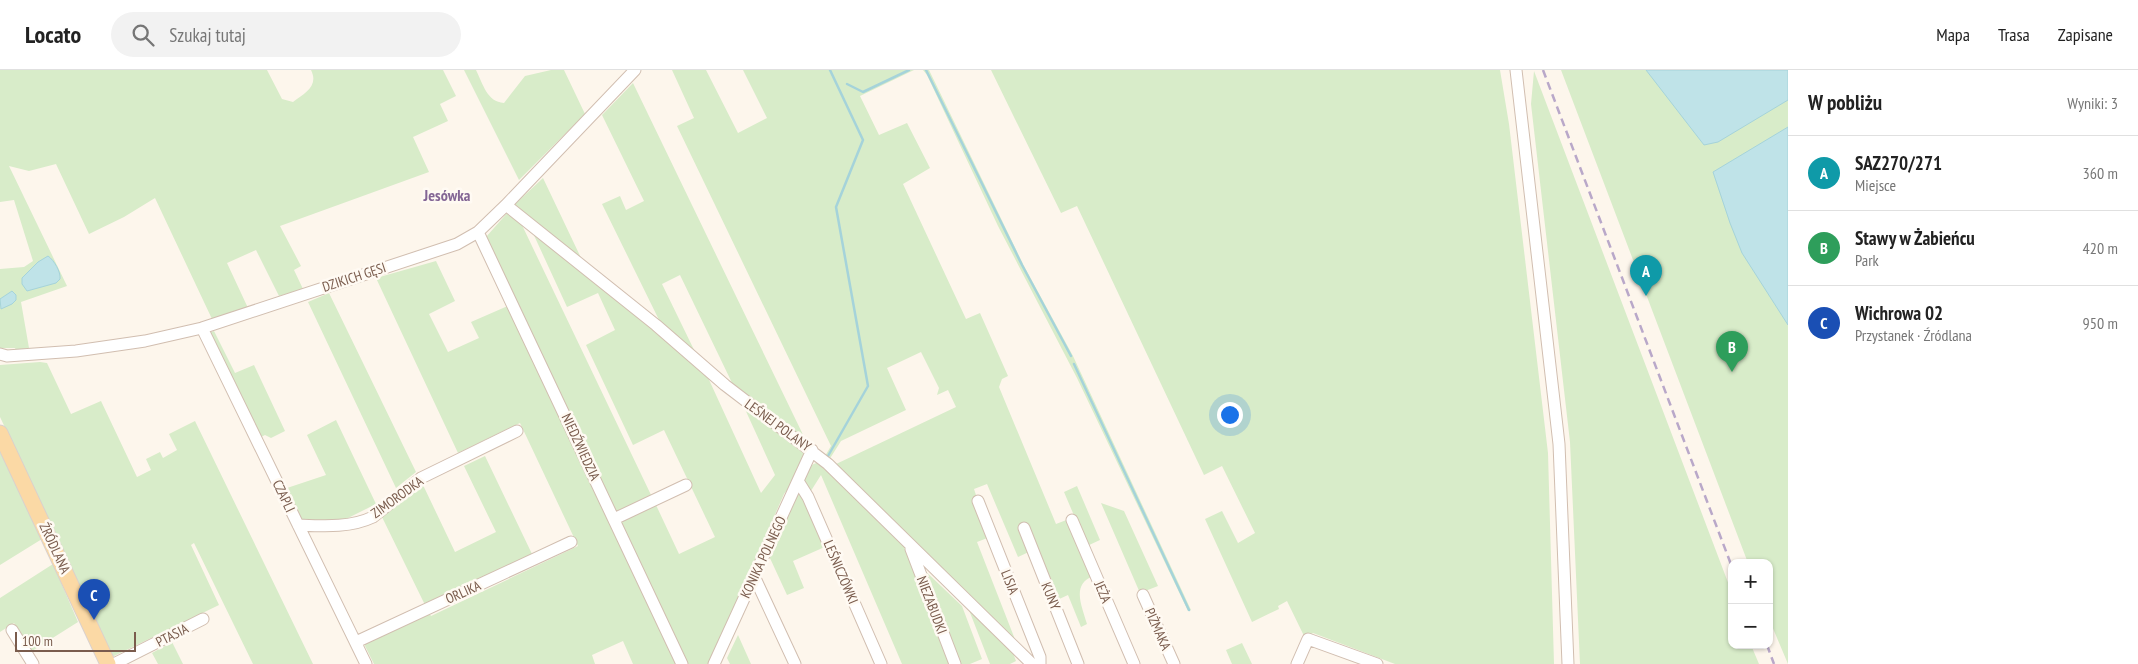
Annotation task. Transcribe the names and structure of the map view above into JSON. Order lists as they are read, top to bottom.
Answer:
{
  "streets": {
    "main road": ["ŹRÓDLANA"],
    "street": [
      "DZIKICH GĘSI",
      "LEŚNEJ POLANY",
      "NIEDŹWIEDZIA",
      "CZAPLI",
      "ZIMORODKA",
      "KONIKA POLNEGO",
      "LEŚNICZÓWKI",
      "LISIA",
      "ORLIKA",
      "JEŻA",
      "KUNY",
      "NIEZABUDKI",
      "PIŻMAKA",
      "PTASIA"
    ]
  },
  "crossings": [
    ["DZIKICH GĘSI", "LEŚNEJ POLANY"],
    ["DZIKICH GĘSI", "NIEDŹWIEDZIA"],
    ["DZIKICH GĘSI", "CZAPLI"],
    ["LEŚNEJ POLANY", "KONIKA POLNEGO"],
    ["LEŚNEJ POLANY", "NIEZABUDKI"],
    ["CZAPLI", "ZIMORODKA"],
    ["CZAPLI", "ORLIKA"],
    ["KONIKA POLNEGO", "LEŚNICZÓWKI"]
  ],
  "districts": ["Jesówka"],
  "scale_bar": "100 m",
  "page": {
    "header": "Locato",
    "search": "Szukaj tutaj",
    "nav": ["Mapa", "Trasa", "Zapisane"],
    "heading": ["W pobliżu", "Wyniki: 3"],
    "list": [
      {
        "mark": "A",
        "name": "SAZ270/271",
        "note": "Miejsce",
        "value": "360 m"
      },
      {
        "mark": "B",
        "name": "Stawy w Żabieńcu",
        "note": "Park",
        "value": "420 m"
      },
      {
        "mark": "C",
        "name": "Wichrowa 02",
        "note": "Przystanek · Źródlana",
        "value": "950 m"
      }
    ],
    "pins": ["A", "B", "C"],
    "map_buttons": ["+", "−"],
    "scale": "100 m"
  }
}
